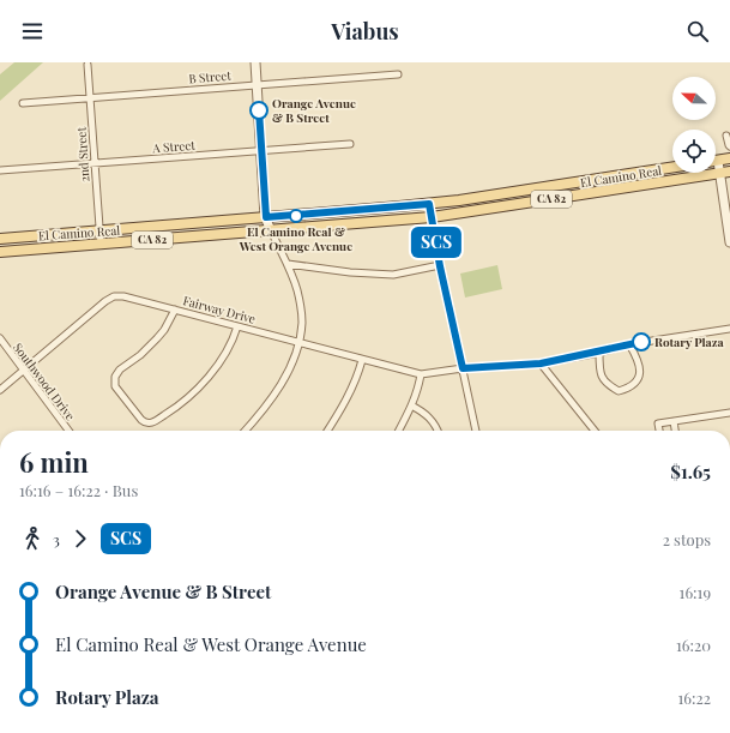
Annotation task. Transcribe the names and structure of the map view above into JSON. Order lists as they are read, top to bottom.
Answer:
{
  "streets": {
    "main road": ["El Camino Real", "CA 82"],
    "street": [
      "B Street",
      "A Street",
      "2nd Street",
      "Fairway Drive",
      "Southwood Drive"
    ]
  },
  "crossings": [
    ["B Street", "2nd Street"],
    ["A Street", "2nd Street"],
    ["2nd Street", "El Camino Real"],
    ["Fairway Drive", "Southwood Drive"]
  ],
  "places": ["Orange Avenue & B Street", "El Camino Real & West Orange Avenue", "Rotary Plaza"],
  "lines": ["bus line SCS"],
  "north": "left",
  "page": {
    "header": "Viabus",
    "on_map": "SCS",
    "heading": ["6 min", "16:16 – 16:22 · Bus", "$1.65"],
    "legs": ["3", "SCS", "2 stops"],
    "list": [
      {
        "name": "Orange Avenue & B Street",
        "value": "16:19"
      },
      {
        "name": "El Camino Real & West Orange Avenue",
        "value": "16:20"
      },
      {
        "name": "Rotary Plaza",
        "value": "16:22"
      }
    ]
  }
}
